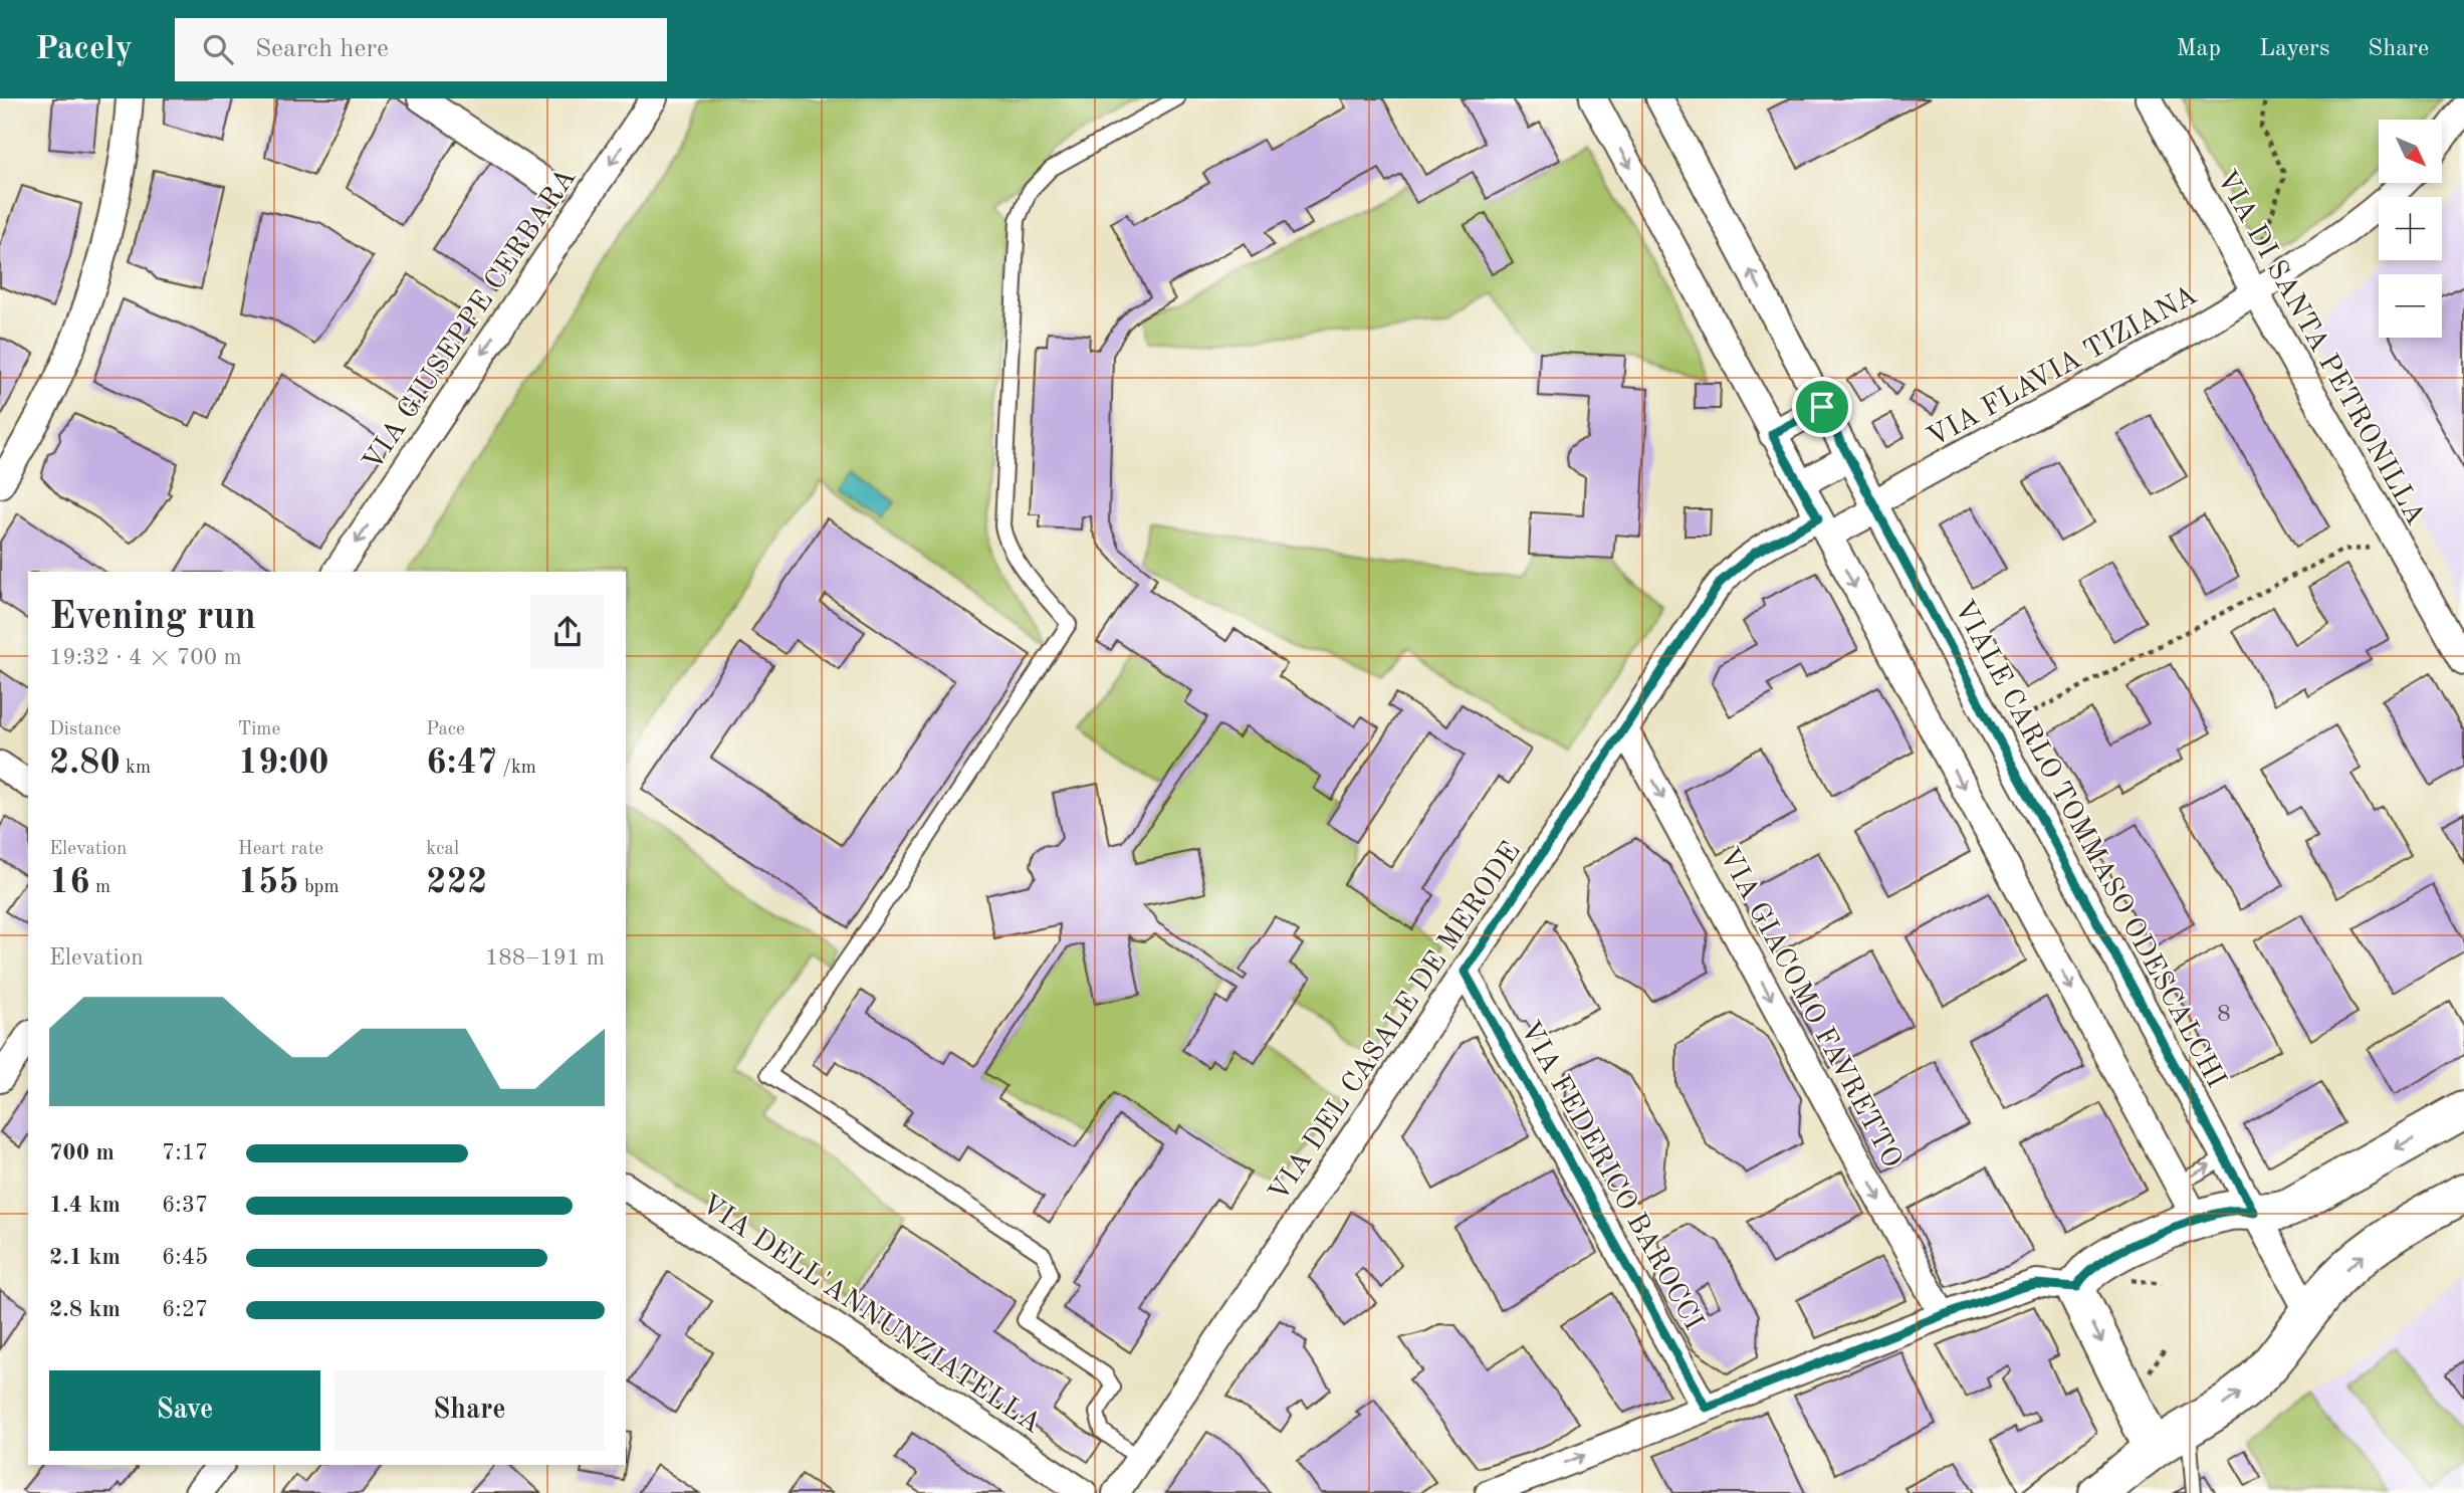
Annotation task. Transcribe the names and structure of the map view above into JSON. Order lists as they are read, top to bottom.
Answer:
{
  "streets": {
    "street": [
      "VIA GIUSEPPE CERBARA",
      "VIA DI SANTA PETRONILLA",
      "VIA FLAVIA TIZIANA",
      "VIALE CARLO TOMMASO ODESCALCHI",
      "VIA GIACOMO FAVRETTO",
      "VIA DEL CASALE DE MERODE",
      "VIA FEDERICO BAROCCI",
      "VIA DELL'ANNUNZIATELLA"
    ]
  },
  "crossings": [
    ["VIA DI SANTA PETRONILLA", "VIA FLAVIA TIZIANA"],
    ["VIA FLAVIA TIZIANA", "VIALE CARLO TOMMASO ODESCALCHI"],
    ["VIA FLAVIA TIZIANA", "VIA DEL CASALE DE MERODE"],
    ["VIA GIACOMO FAVRETTO", "VIA DEL CASALE DE MERODE"],
    ["VIA DEL CASALE DE MERODE", "VIA FEDERICO BAROCCI"]
  ],
  "one_way": ["VIA GIUSEPPE CERBARA", "VIA GIACOMO FAVRETTO"],
  "house_numbers": ["8"],
  "north": "bottom right",
  "page": {
    "header": "Pacely",
    "search": "Search here",
    "nav": ["Map", "Layers", "Share"],
    "map_buttons": ["+", "−"],
    "heading": ["Evening run", "19:32 · 4 × 700 m"],
    "stats": [
      ["Distance", "2.80 km"],
      ["Time", "19:00"],
      ["Pace", "6:47 /km"],
      ["Elevation", "16 m"],
      ["Heart rate", "155 bpm"],
      ["kcal", "222"]
    ],
    "chart": ["Elevation", "188–191 m"],
    "list": [
      {
        "name": "700 m",
        "note": "7:17"
      },
      {
        "name": "1.4 km",
        "note": "6:37"
      },
      {
        "name": "2.1 km",
        "note": "6:45"
      },
      {
        "name": "2.8 km",
        "note": "6:27"
      }
    ],
    "buttons": ["Save", "Share"]
  }
}
